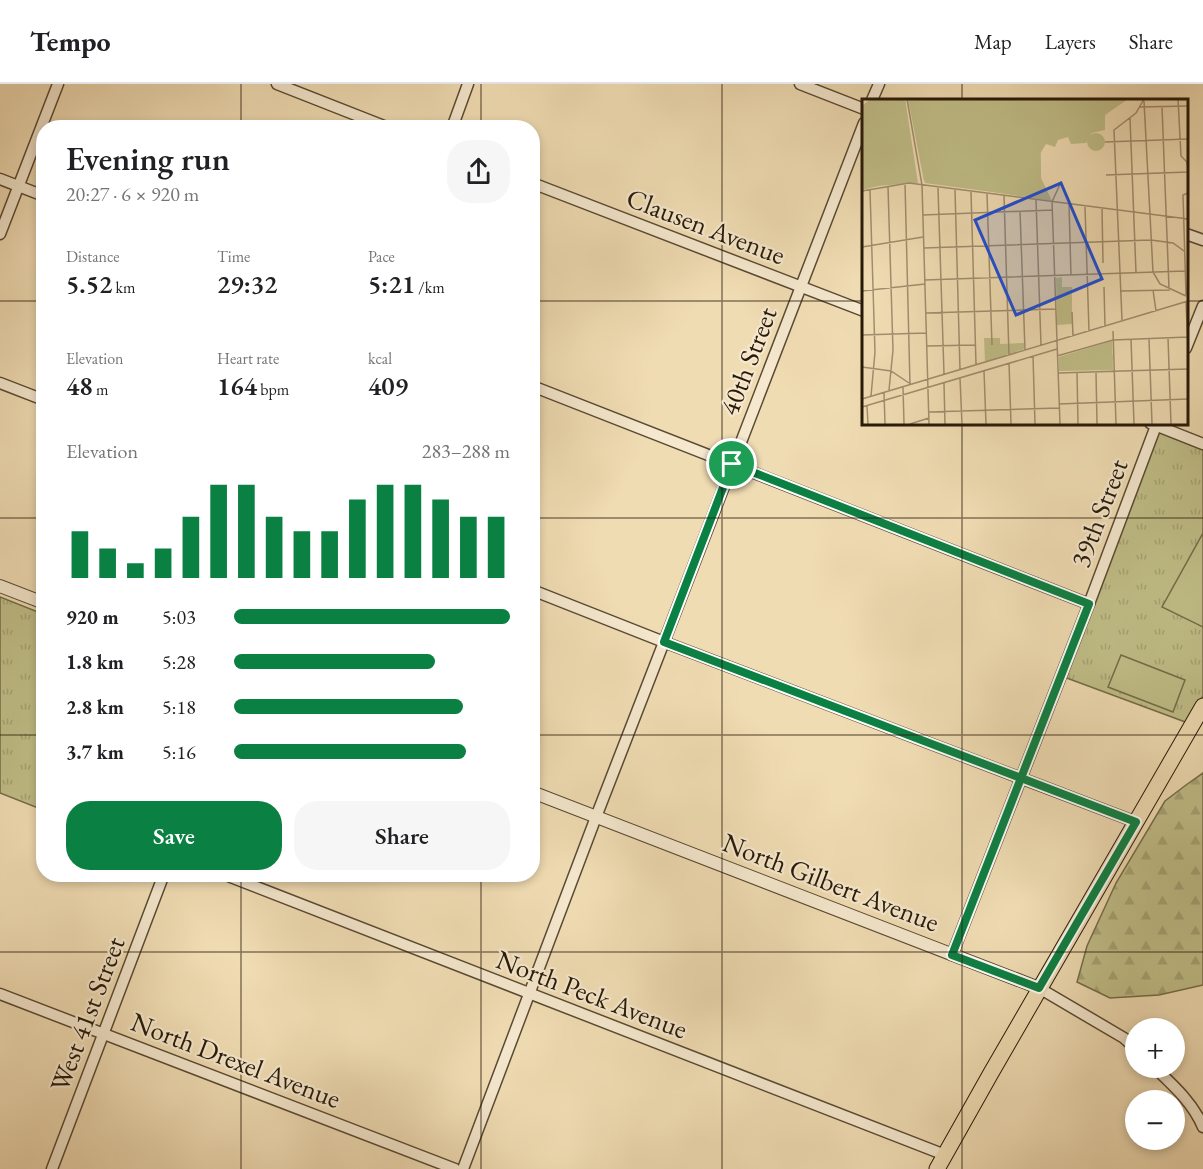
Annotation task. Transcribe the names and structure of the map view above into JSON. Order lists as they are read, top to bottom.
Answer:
{
  "streets": {
    "street": [
      "Clausen Avenue",
      "40th Street",
      "39th Street",
      "North Gilbert Avenue",
      "North Peck Avenue",
      "West 41st Street",
      "North Drexel Avenue"
    ]
  },
  "crossings": [
    ["Clausen Avenue", "40th Street"],
    ["40th Street", "North Gilbert Avenue"],
    ["40th Street", "North Peck Avenue"],
    ["39th Street", "North Gilbert Avenue"],
    ["West 41st Street", "North Drexel Avenue"]
  ],
  "page": {
    "header": "Tempo",
    "nav": ["Map", "Layers", "Share"],
    "heading": ["Evening run", "20:27 · 6 × 920 m"],
    "stats": [
      ["Distance", "5.52 km"],
      ["Time", "29:32"],
      ["Pace", "5:21 /km"],
      ["Elevation", "48 m"],
      ["Heart rate", "164 bpm"],
      ["kcal", "409"]
    ],
    "chart": ["Elevation", "283–288 m"],
    "list": [
      {
        "name": "920 m",
        "note": "5:03"
      },
      {
        "name": "1.8 km",
        "note": "5:28"
      },
      {
        "name": "2.8 km",
        "note": "5:18"
      },
      {
        "name": "3.7 km",
        "note": "5:16"
      }
    ],
    "buttons": ["Save", "Share"],
    "map_buttons": ["+", "−"]
  }
}
